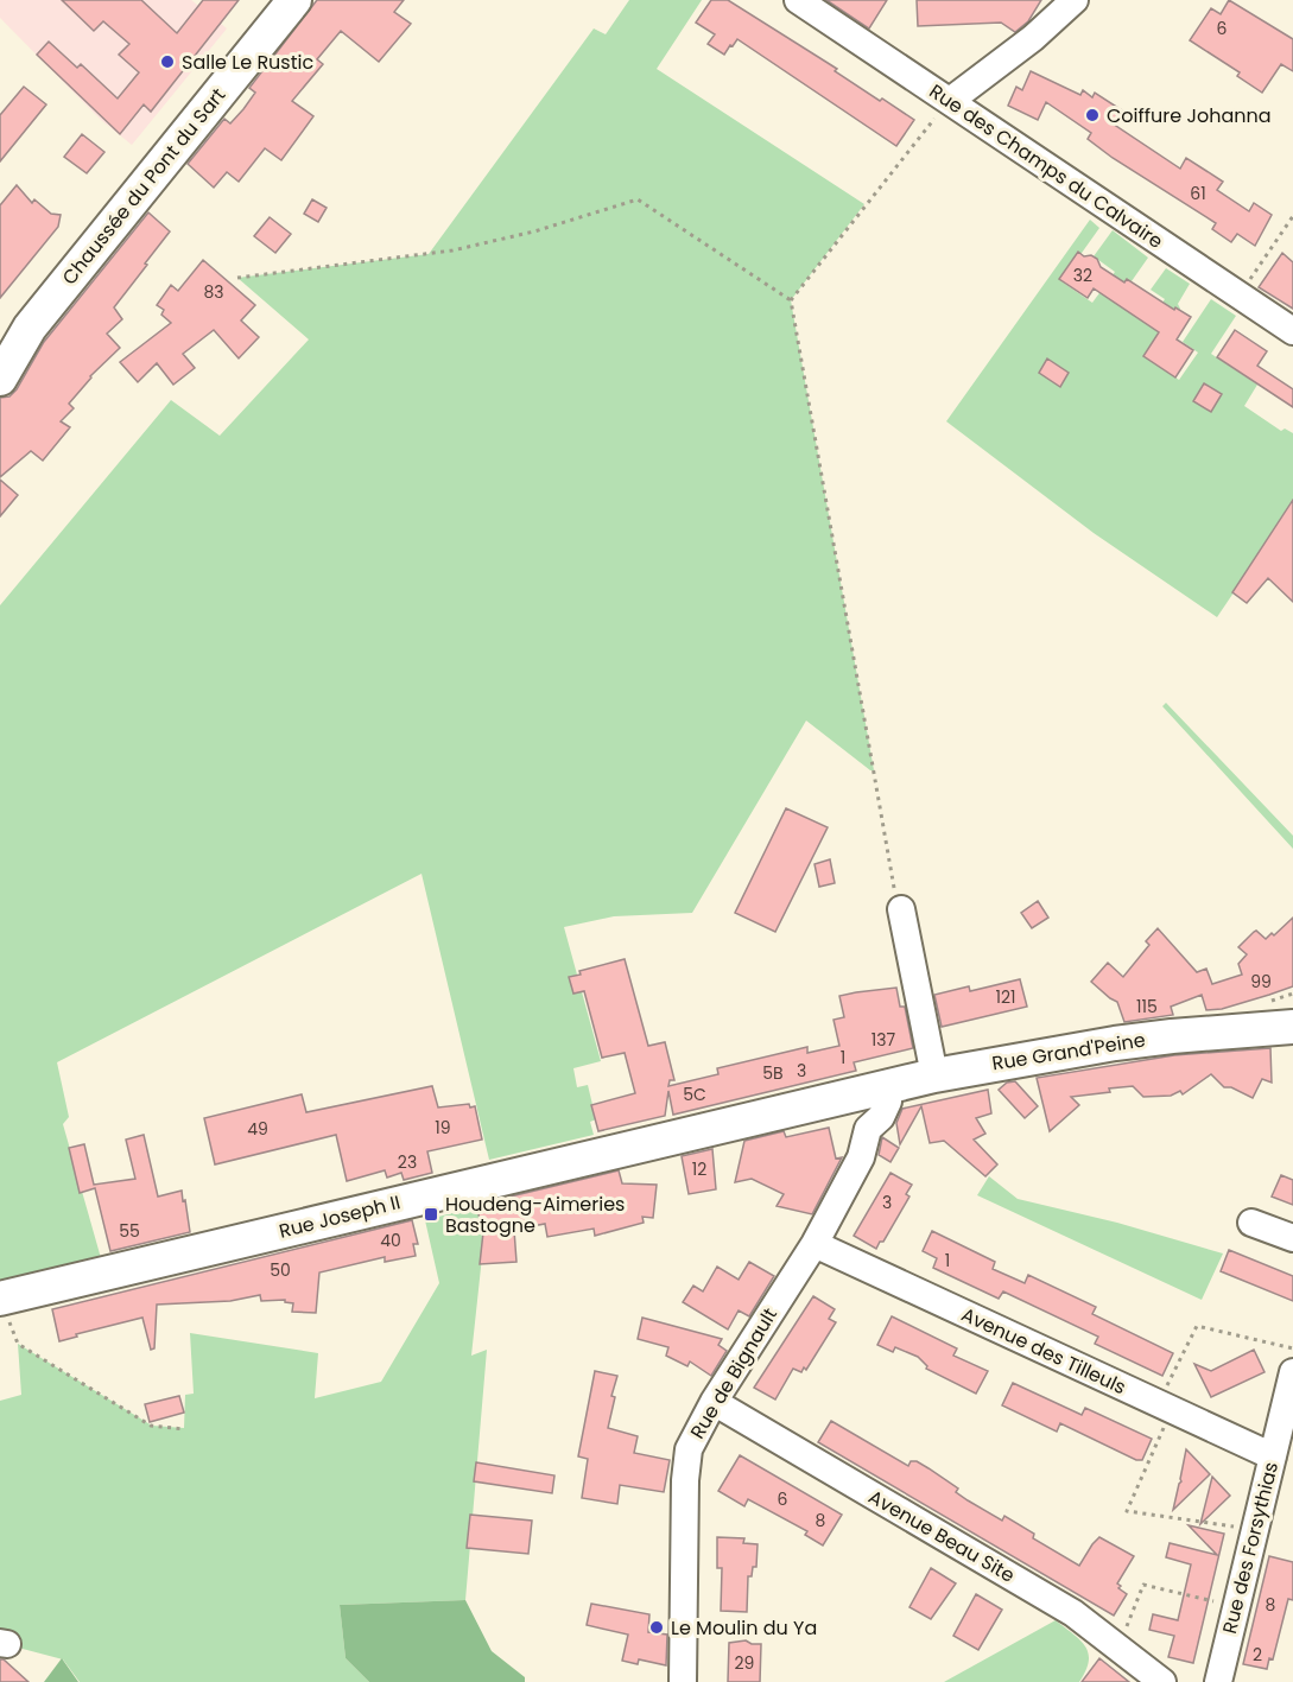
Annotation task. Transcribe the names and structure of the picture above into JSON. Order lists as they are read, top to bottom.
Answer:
{
  "streets": {
    "main road": ["Chaussée du Pont du Sart", "Rue Grand'Peine", "Rue Joseph II"],
    "street": [
      "Rue des Champs du Calvaire",
      "Avenue des Tilleuls",
      "Rue de Bignault",
      "Avenue Beau Site",
      "Rue des Forsythias"
    ]
  },
  "crossings": [
    ["Rue Grand'Peine", "Rue Joseph II"],
    ["Rue Grand'Peine", "Rue de Bignault"],
    ["Avenue des Tilleuls", "Rue de Bignault"],
    ["Avenue des Tilleuls", "Rue des Forsythias"],
    ["Rue de Bignault", "Avenue Beau Site"]
  ],
  "places": {
    "other": ["Salle Le Rustic", "Coiffure Johanna", "Le Moulin du Ya"],
    "transit": ["Houdeng-Aimeries Bastogne"]
  },
  "house_numbers": [
    "6",
    "61",
    "32",
    "83",
    "99",
    "121",
    "115",
    "137",
    "1",
    "3",
    "5B",
    "5C",
    "19",
    "49",
    "23",
    "12",
    "3",
    "55",
    "40",
    "1",
    "50",
    "6",
    "8",
    "8",
    "2",
    "29"
  ]
}
